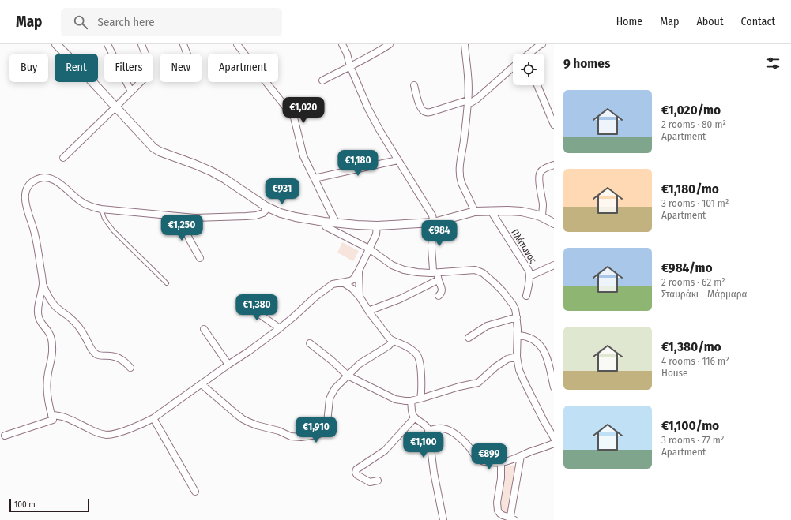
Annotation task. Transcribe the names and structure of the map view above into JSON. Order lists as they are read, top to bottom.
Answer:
{
  "streets": {
    "street": ["Πλάτωνος"]
  },
  "scale_bar": "100 m",
  "page": {
    "header": "Map",
    "search": "Search here",
    "nav": [
      "Home",
      "Map",
      "About",
      "Contact"
    ],
    "heading": "9 homes",
    "chip": [
      "Buy",
      "Rent",
      "Filters",
      "New",
      "Apartment"
    ],
    "list": [
      {
        "name": "€1,020/mo",
        "note": "2 rooms · 80 m² · Apartment"
      },
      {
        "name": "€1,180/mo",
        "note": "3 rooms · 101 m² · Apartment"
      },
      {
        "name": "€984/mo",
        "note": "2 rooms · 62 m² · Σταυράκι - Μάρμαρα"
      },
      {
        "name": "€1,380/mo",
        "note": "4 rooms · 116 m² · House"
      },
      {
        "name": "€1,100/mo",
        "note": "3 rooms · 77 m² · Apartment"
      }
    ],
    "price": [
      "€1,020",
      "€1,180",
      "€931",
      "€1,250",
      "€984",
      "€1,380",
      "€1,910",
      "€1,100",
      "€899"
    ],
    "scale": "100 m"
  }
}
